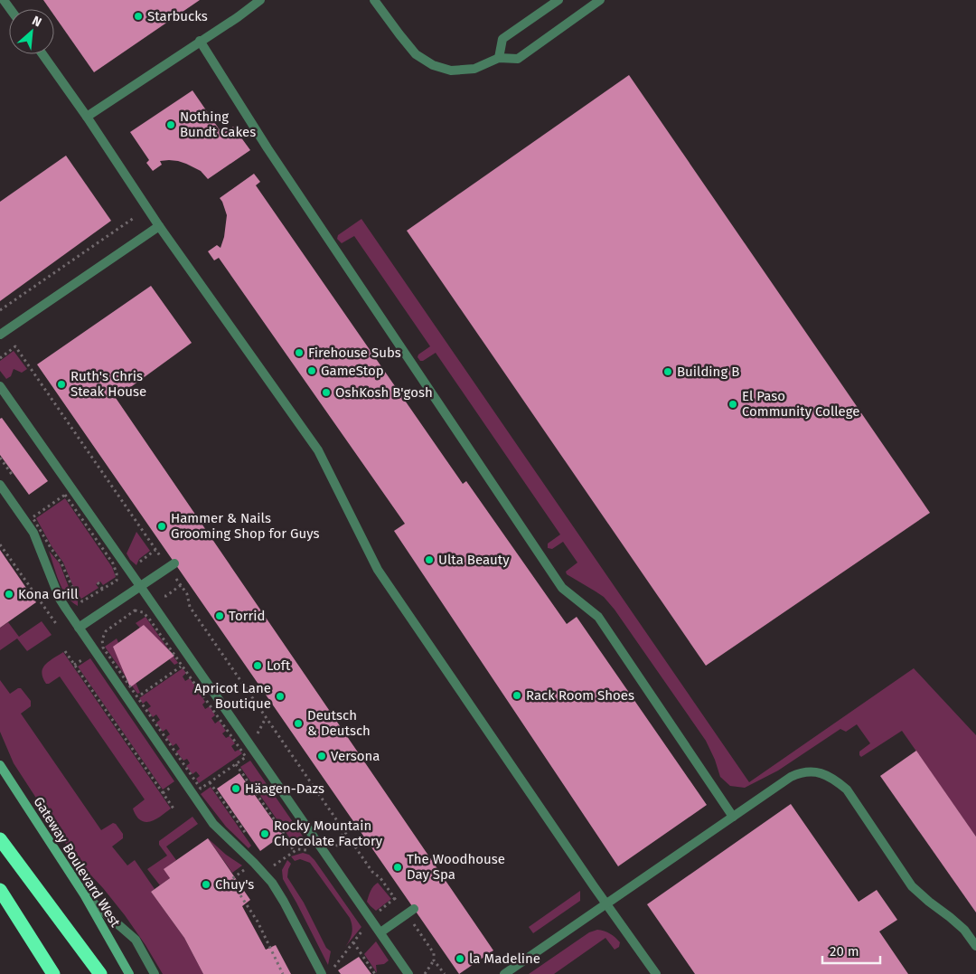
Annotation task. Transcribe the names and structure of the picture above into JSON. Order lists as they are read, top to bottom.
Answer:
{
  "streets": {
    "main road": ["Gateway Boulevard West"]
  },
  "places": [
    "Starbucks",
    "Nothing Bundt Cakes",
    "Firehouse Subs",
    "GameStop",
    "Building B",
    "Ruth's Chris Steak House",
    "OshKosh B'gosh",
    "El Paso Community College",
    "Hammer & Nails Grooming Shop for Guys",
    "Ulta Beauty",
    "Kona Grill",
    "Torrid",
    "Loft",
    "Rack Room Shoes",
    "Apricot Lane Boutique",
    "Deutsch & Deutsch",
    "Versona",
    "Häagen-Dazs",
    "Rocky Mountain Chocolate Factory",
    "The Woodhouse Day Spa",
    "Chuy's",
    "la Madeline"
  ],
  "scale_bar": "20 m",
  "north": "top right"
}
